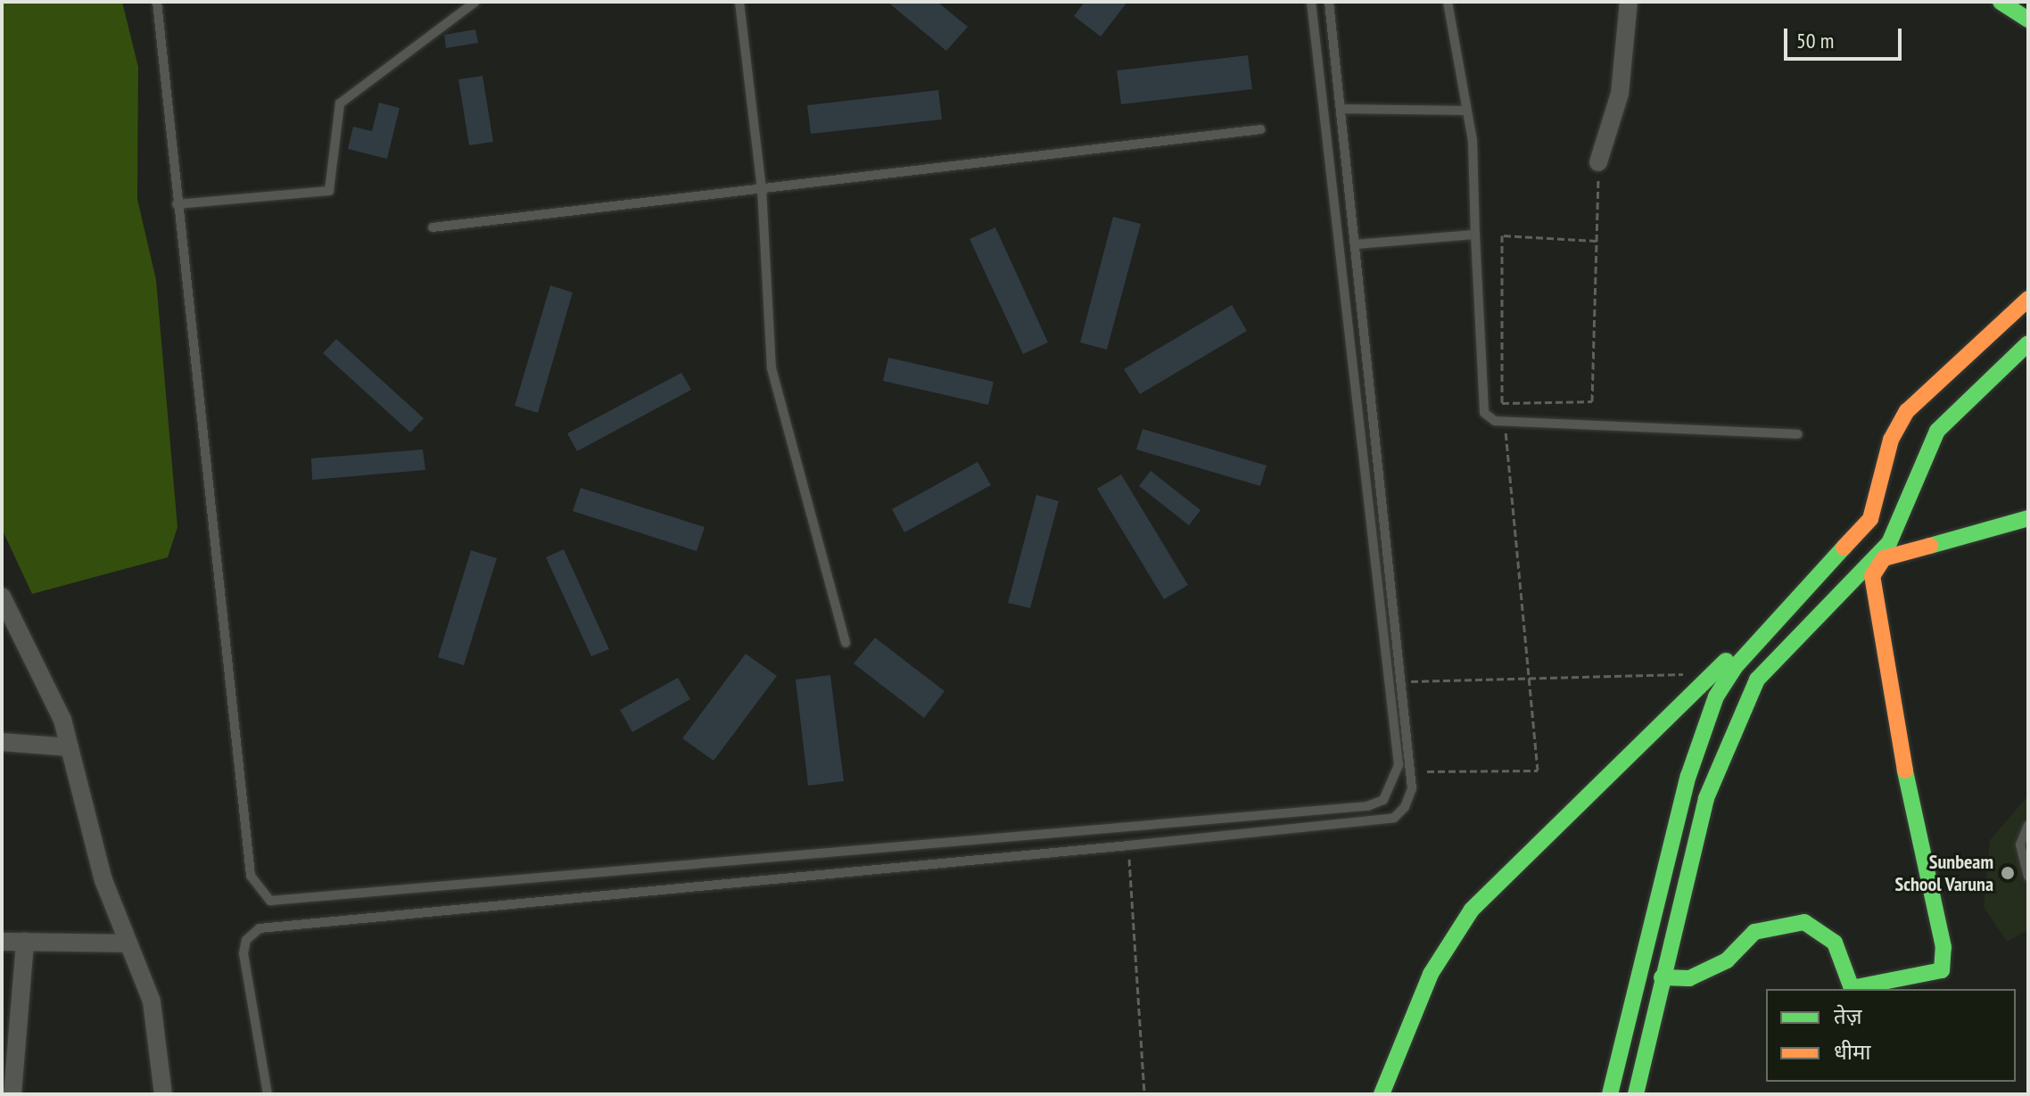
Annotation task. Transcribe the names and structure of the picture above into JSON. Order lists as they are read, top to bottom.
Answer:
{
  "places": ["Sunbeam School Varuna"],
  "legend": ["तेज़", "धीमा"],
  "scale_bar": "50 m"
}
